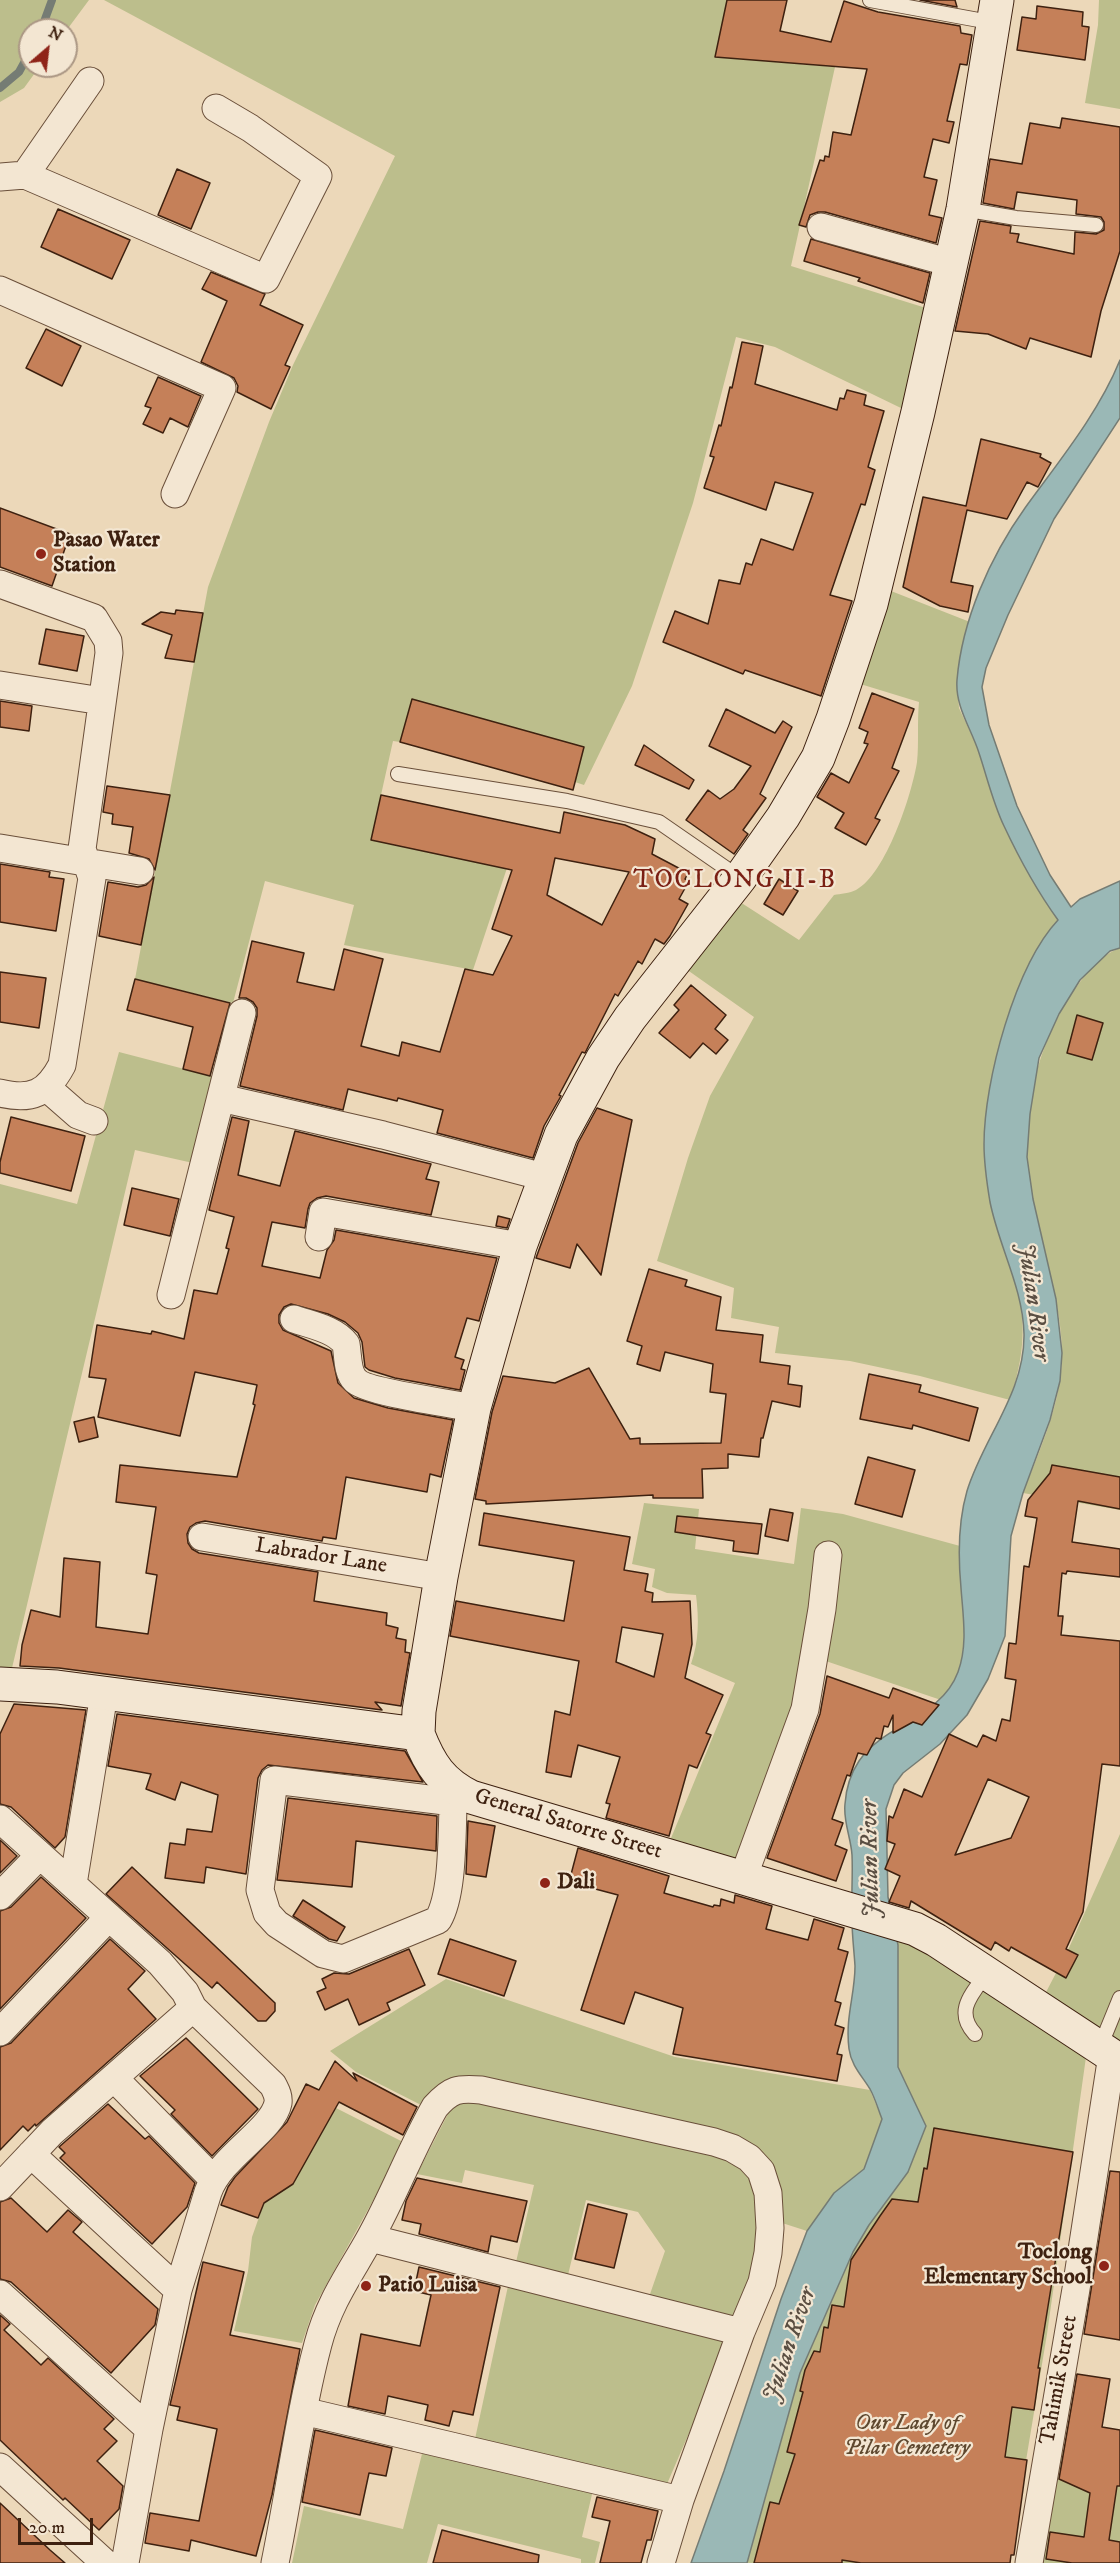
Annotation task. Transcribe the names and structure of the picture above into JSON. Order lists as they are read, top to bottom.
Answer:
{
  "streets": {
    "street": ["Labrador Lane", "General Satorre Street", "Tahimik Street"]
  },
  "crossings": [
    ["General Satorre Street", "Tahimik Street"]
  ],
  "districts": ["TOCLONG II-B"],
  "water": ["Julian River"],
  "parks": ["Our Lady of Pilar Cemetery"],
  "places": [
    "Pasao Water Station",
    "Dali",
    "Toclong Elementary School",
    "Patio Luisa"
  ],
  "scale_bar": "20 m",
  "north": "top right"
}
